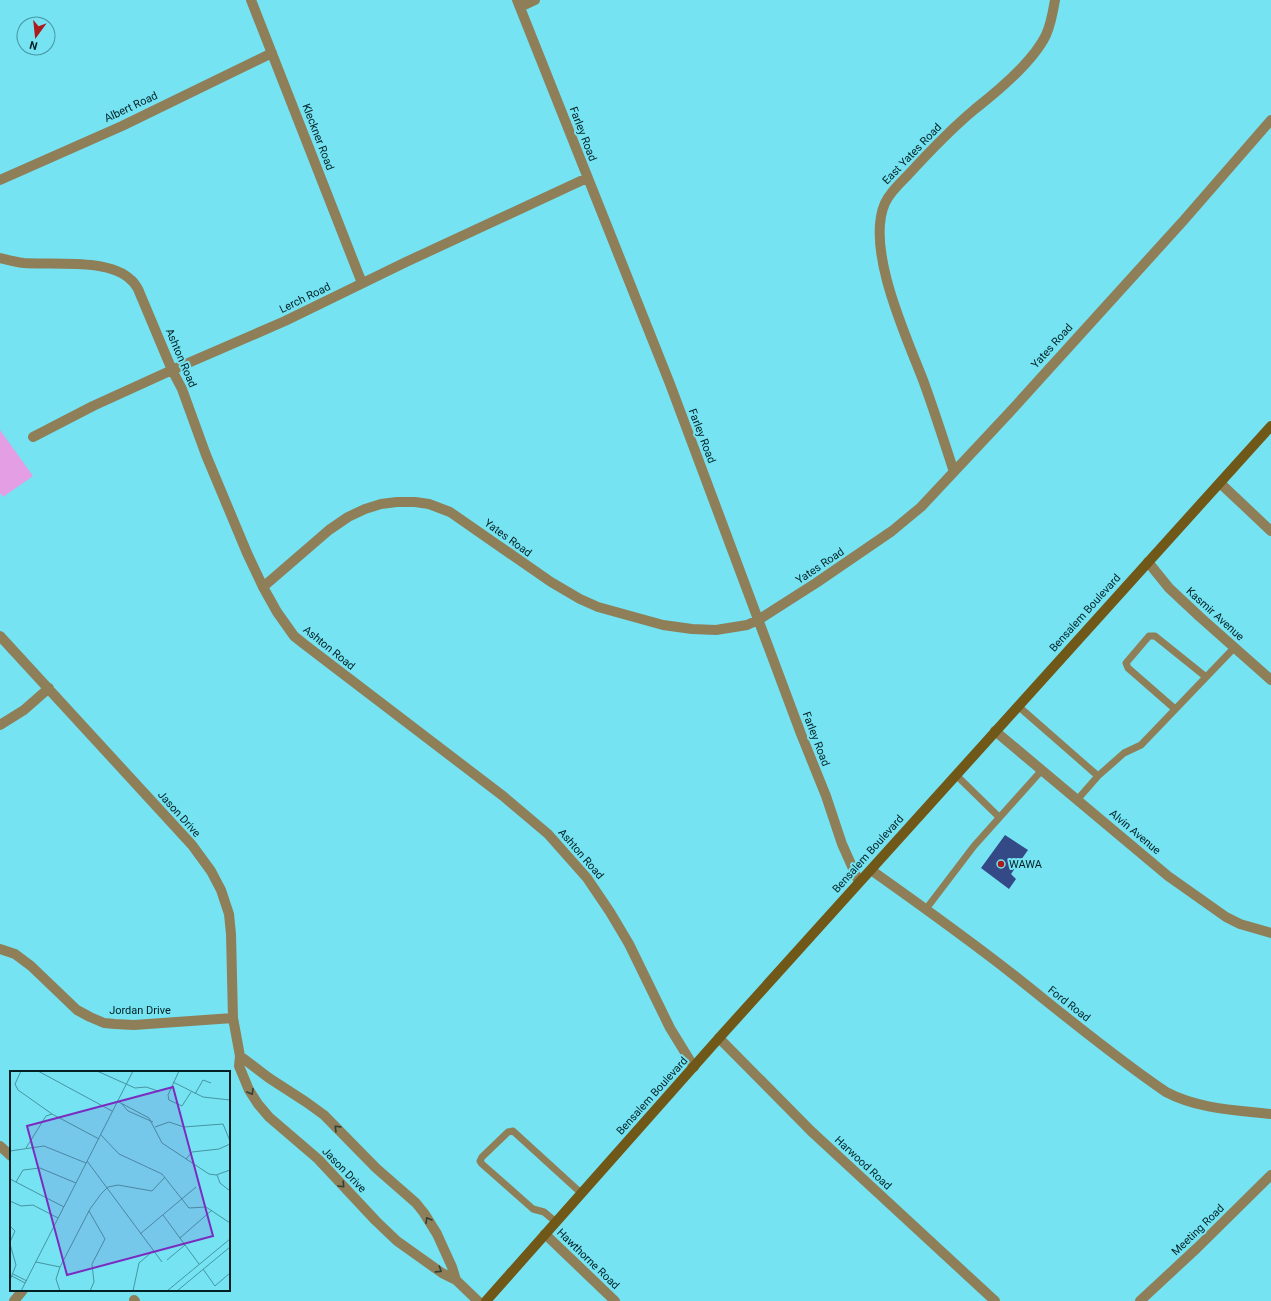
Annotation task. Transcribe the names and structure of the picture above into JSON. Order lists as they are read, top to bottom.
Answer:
{
  "streets": {
    "main road": ["Bensalem Boulevard"],
    "street": [
      "Albert Road",
      "Farley Road",
      "Kleckner Road",
      "East Yates Road",
      "Lerch Road",
      "Yates Road",
      "Ashton Road",
      "Kasmir Avenue",
      "Jason Drive",
      "Alvin Avenue",
      "Ford Road",
      "Jordan Drive",
      "Harwood Road",
      "Meeting Road",
      "Hawthorne Road"
    ]
  },
  "crossings": [
    ["Albert Road", "Kleckner Road"],
    ["Farley Road", "Lerch Road"],
    ["Farley Road", "Yates Road"],
    ["Farley Road", "Bensalem Boulevard"],
    ["Kleckner Road", "Lerch Road"],
    ["East Yates Road", "Yates Road"],
    ["Lerch Road", "Ashton Road"],
    ["Yates Road", "Ashton Road"],
    ["Ashton Road", "Bensalem Boulevard"],
    ["Bensalem Boulevard", "Kasmir Avenue"],
    ["Bensalem Boulevard", "Alvin Avenue"],
    ["Bensalem Boulevard", "Ford Road"],
    ["Bensalem Boulevard", "Harwood Road"],
    ["Bensalem Boulevard", "Hawthorne Road"],
    ["Jason Drive", "Jordan Drive"]
  ],
  "places": ["WAWA"],
  "north": "bottom"
}
